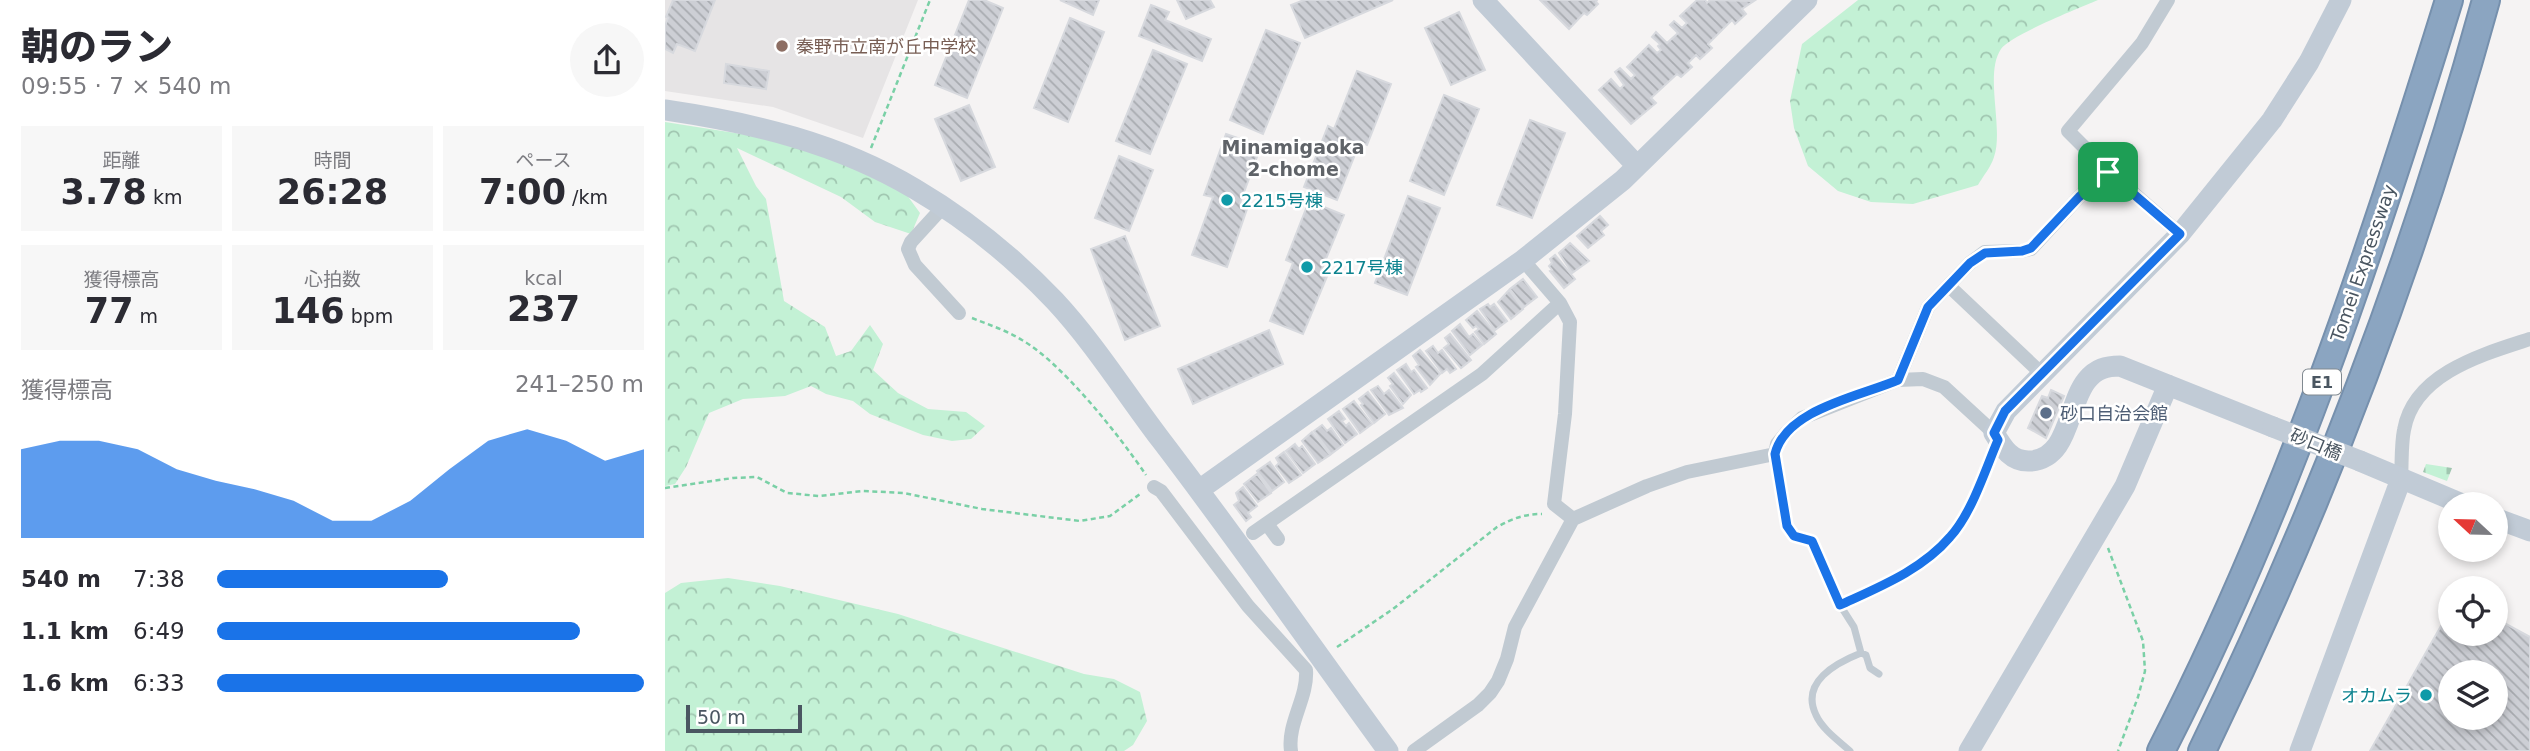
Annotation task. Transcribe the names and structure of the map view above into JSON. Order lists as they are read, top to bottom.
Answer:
{
  "streets": {
    "highway": ["Tomei Expressway", "E1"],
    "street": ["砂口橋"]
  },
  "districts": ["Minamigaoka 2-chome"],
  "places": [
    "秦野市立南が丘中学校",
    "2215号棟",
    "2217号棟",
    "砂口自治会館",
    "オカムラ"
  ],
  "scale_bar": "50 m",
  "north": "left",
  "page": {
    "heading": ["朝のラン", "09:55 · 7 × 540 m"],
    "stats": [
      ["距離", "3.78 km"],
      ["時間", "26:28"],
      ["ペース", "7:00 /km"],
      ["獲得標高", "77 m"],
      ["心拍数", "146 bpm"],
      ["kcal", "237"]
    ],
    "chart": ["獲得標高", "241–250 m"],
    "list": [
      {
        "name": "540 m",
        "note": "7:38"
      },
      {
        "name": "1.1 km",
        "note": "6:49"
      },
      {
        "name": "1.6 km",
        "note": "6:33"
      }
    ],
    "scale": "50 m"
  }
}
